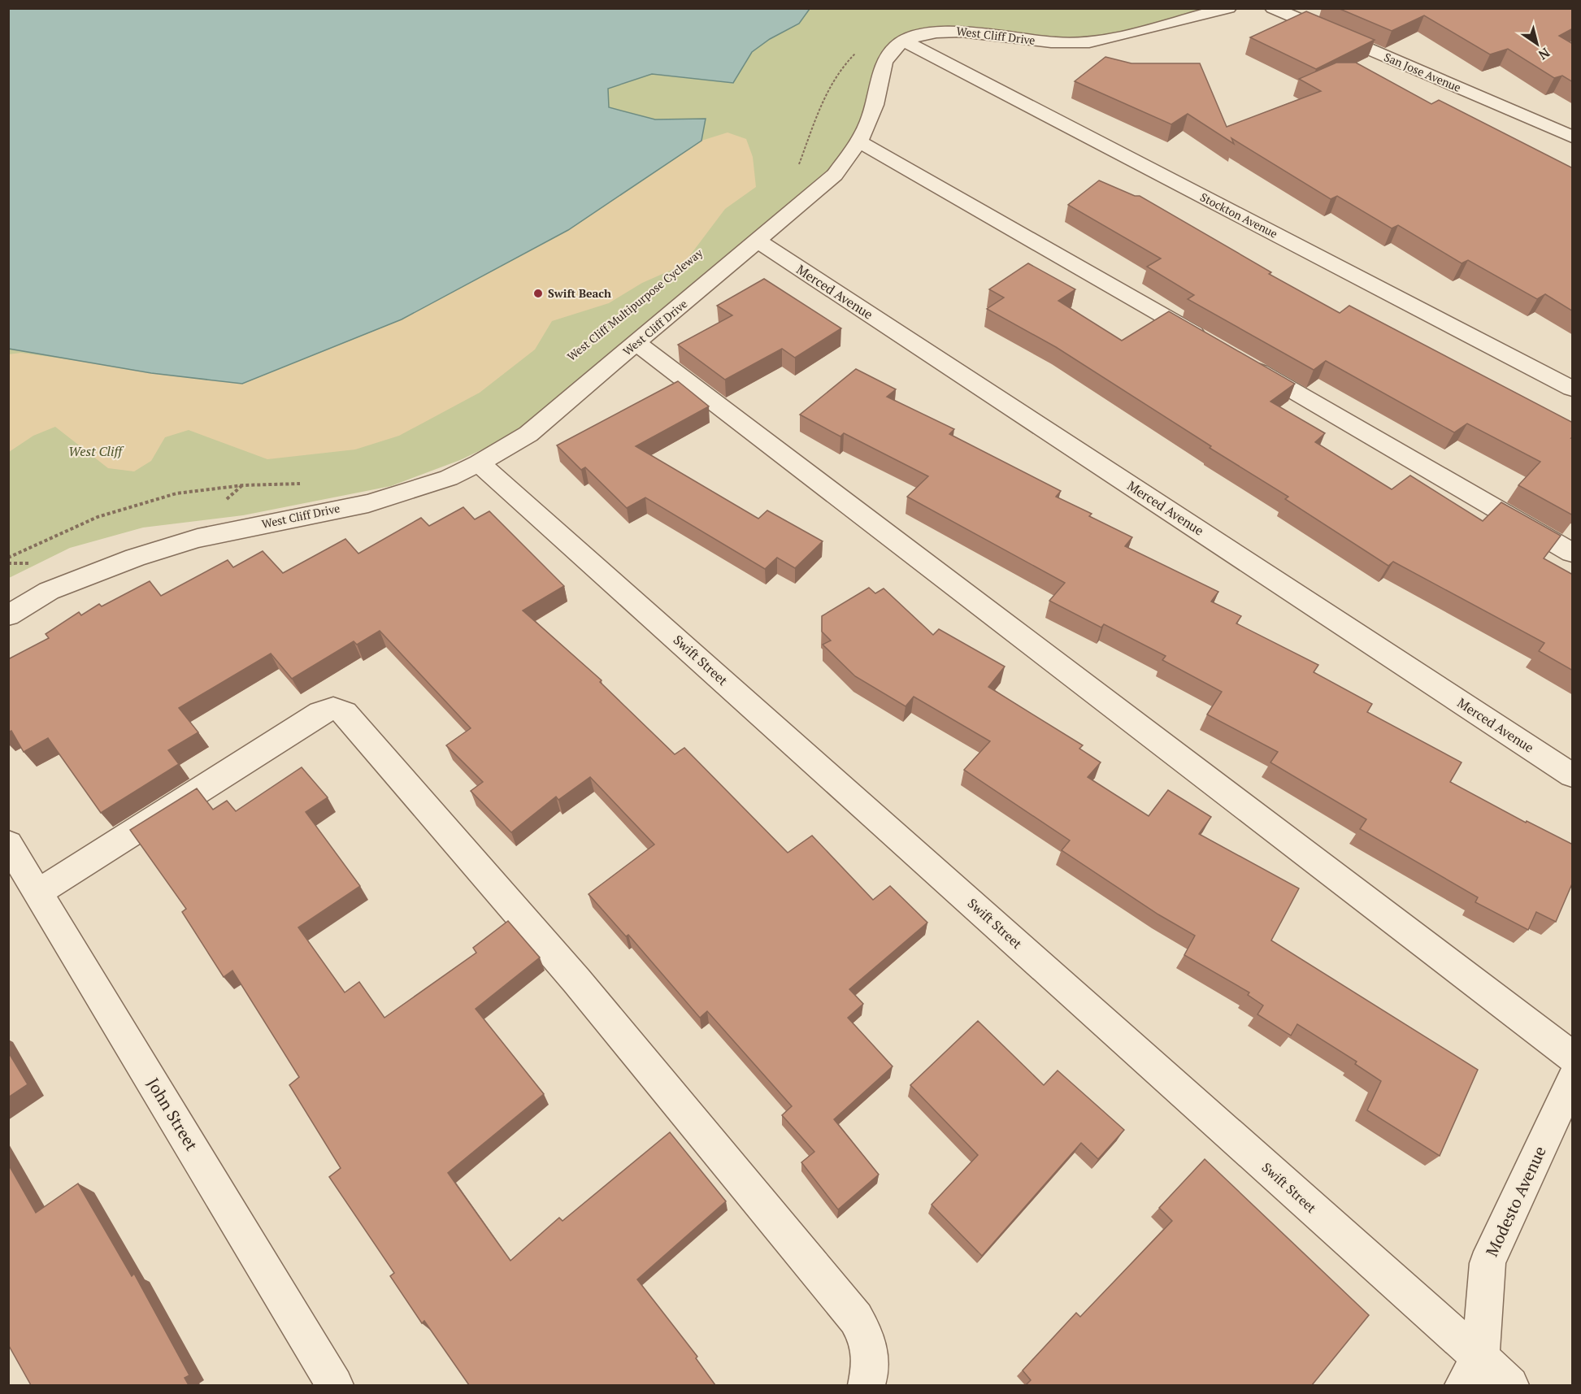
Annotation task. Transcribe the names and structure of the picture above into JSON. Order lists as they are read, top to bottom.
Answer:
{
  "streets": {
    "street": [
      "West Cliff Drive",
      "San Jose Avenue",
      "Stockton Avenue",
      "Merced Avenue",
      "Swift Street",
      "John Street",
      "Modesto Avenue"
    ]
  },
  "crossings": [
    ["West Cliff Drive", "Stockton Avenue"],
    ["West Cliff Drive", "Merced Avenue"],
    ["West Cliff Drive", "Swift Street"],
    ["Swift Street", "Modesto Avenue"]
  ],
  "parks": ["West Cliff"],
  "places": ["Swift Beach"],
  "north": "bottom right"
}
